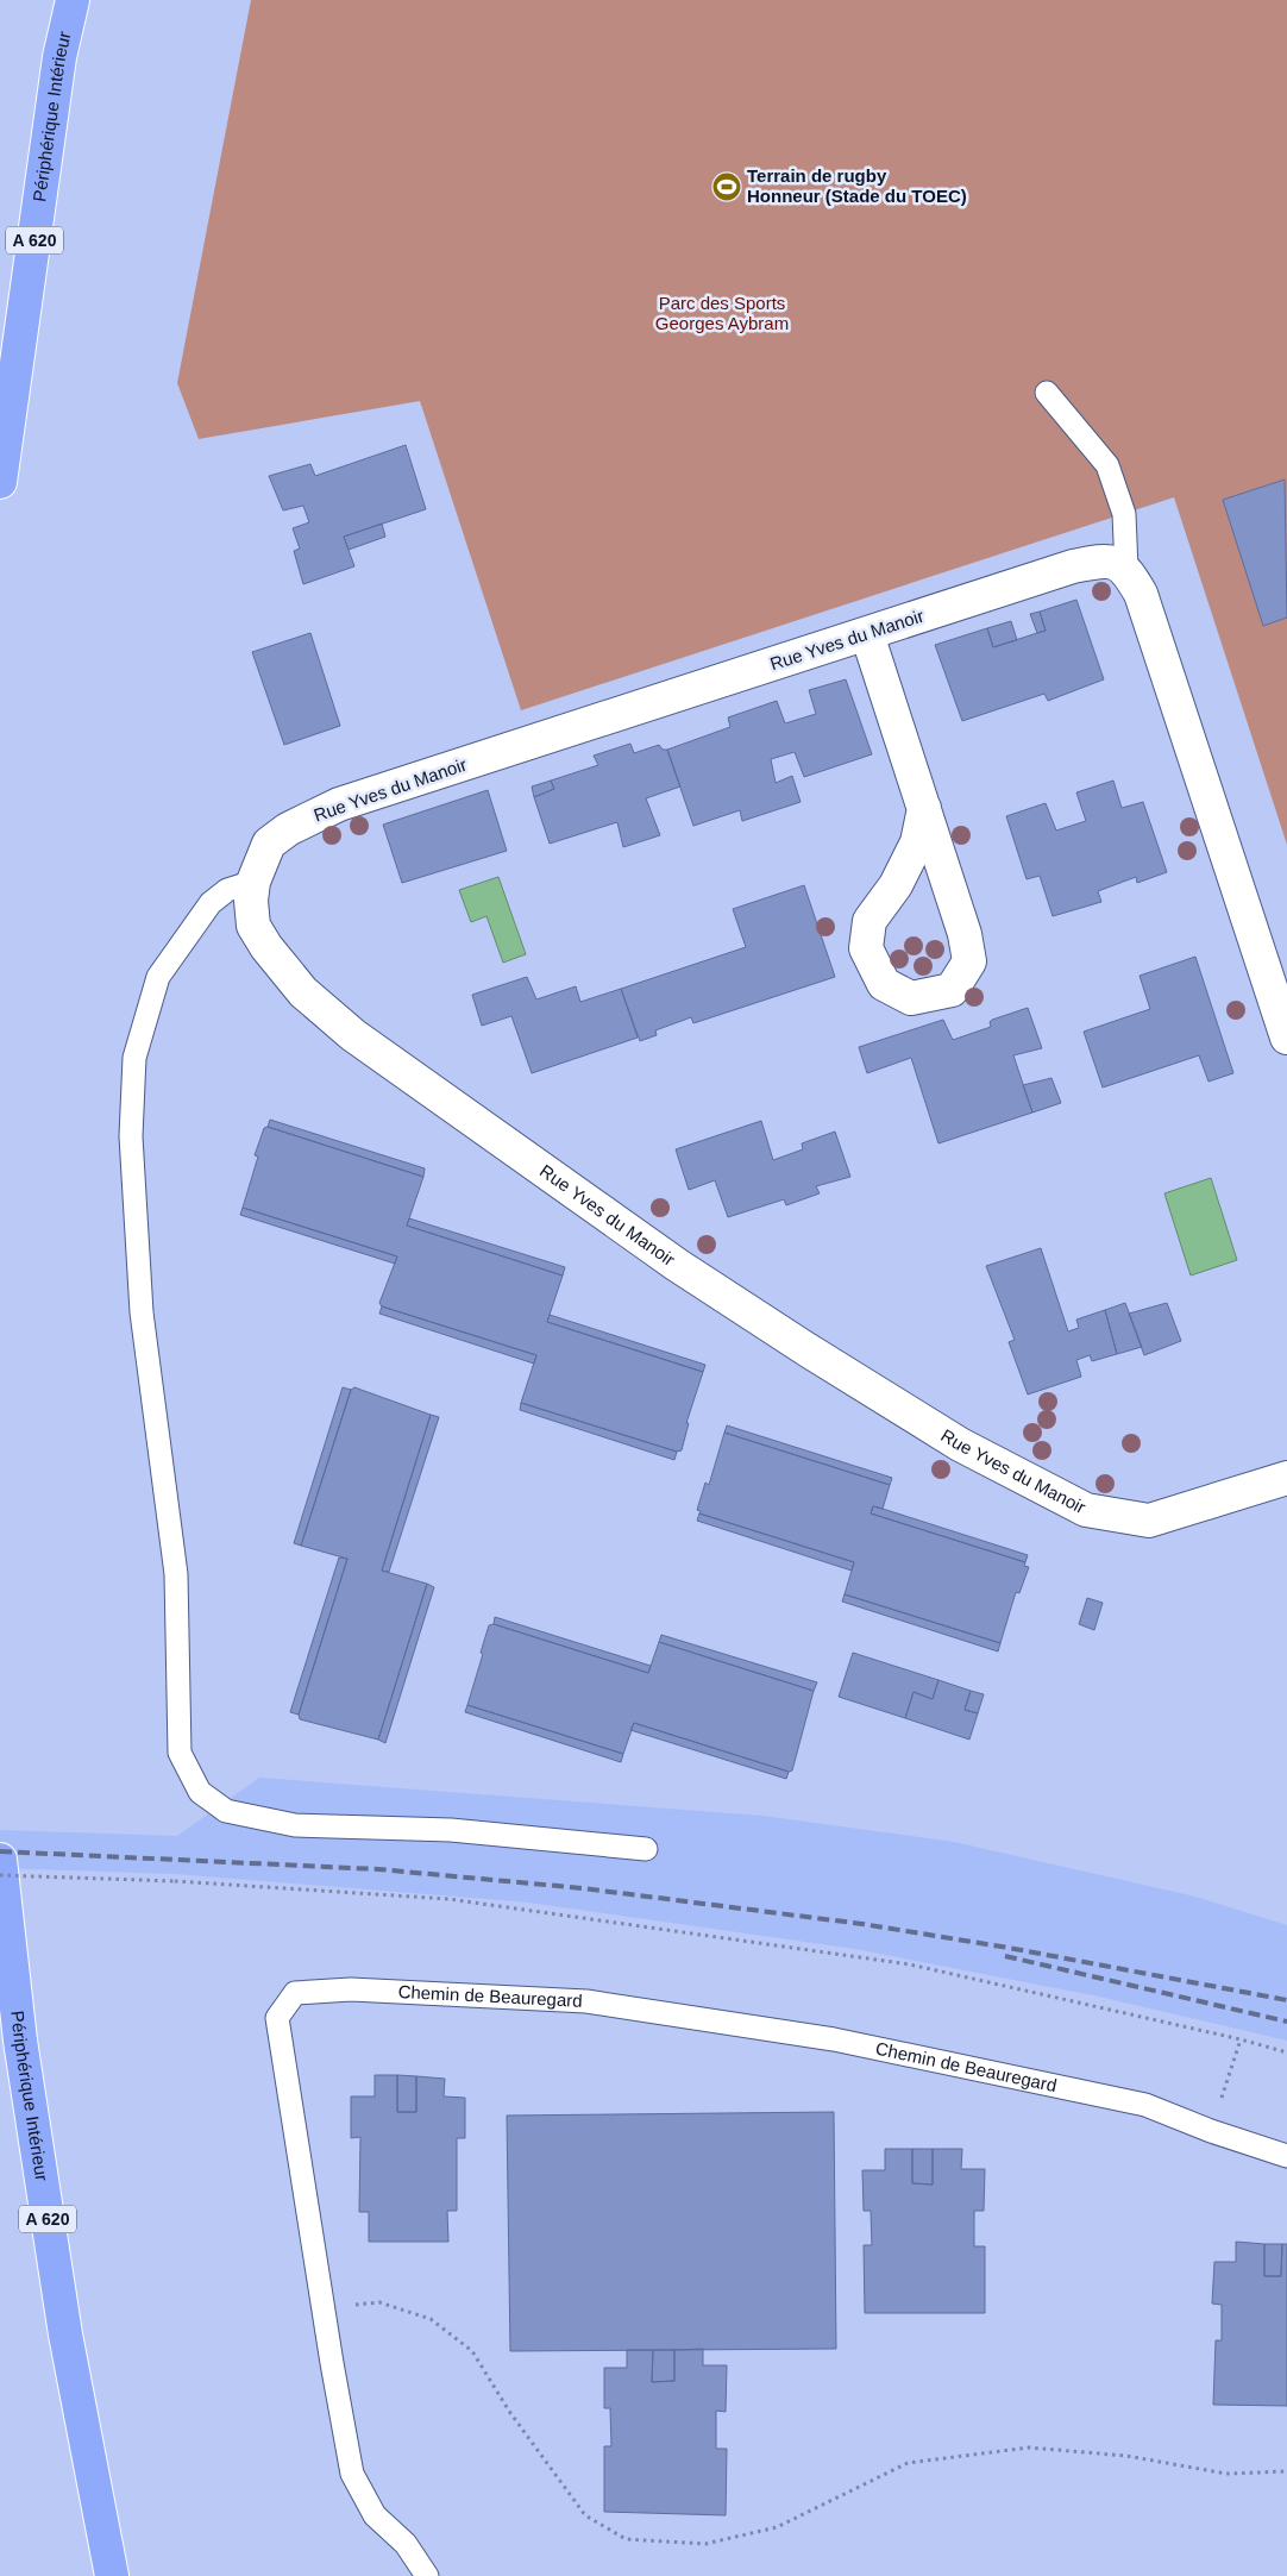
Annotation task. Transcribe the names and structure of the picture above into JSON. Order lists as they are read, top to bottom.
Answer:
{
  "streets": {
    "highway": ["Périphérique Intérieur", "A 620"],
    "street": ["Rue Yves du Manoir"],
    "lane": ["Chemin de Beauregard"]
  },
  "parks": ["Parc des Sports Georges Aybram"],
  "places": {
    "sports": ["Terrain de rugby Honneur (Stade du TOEC)"]
  }
}
